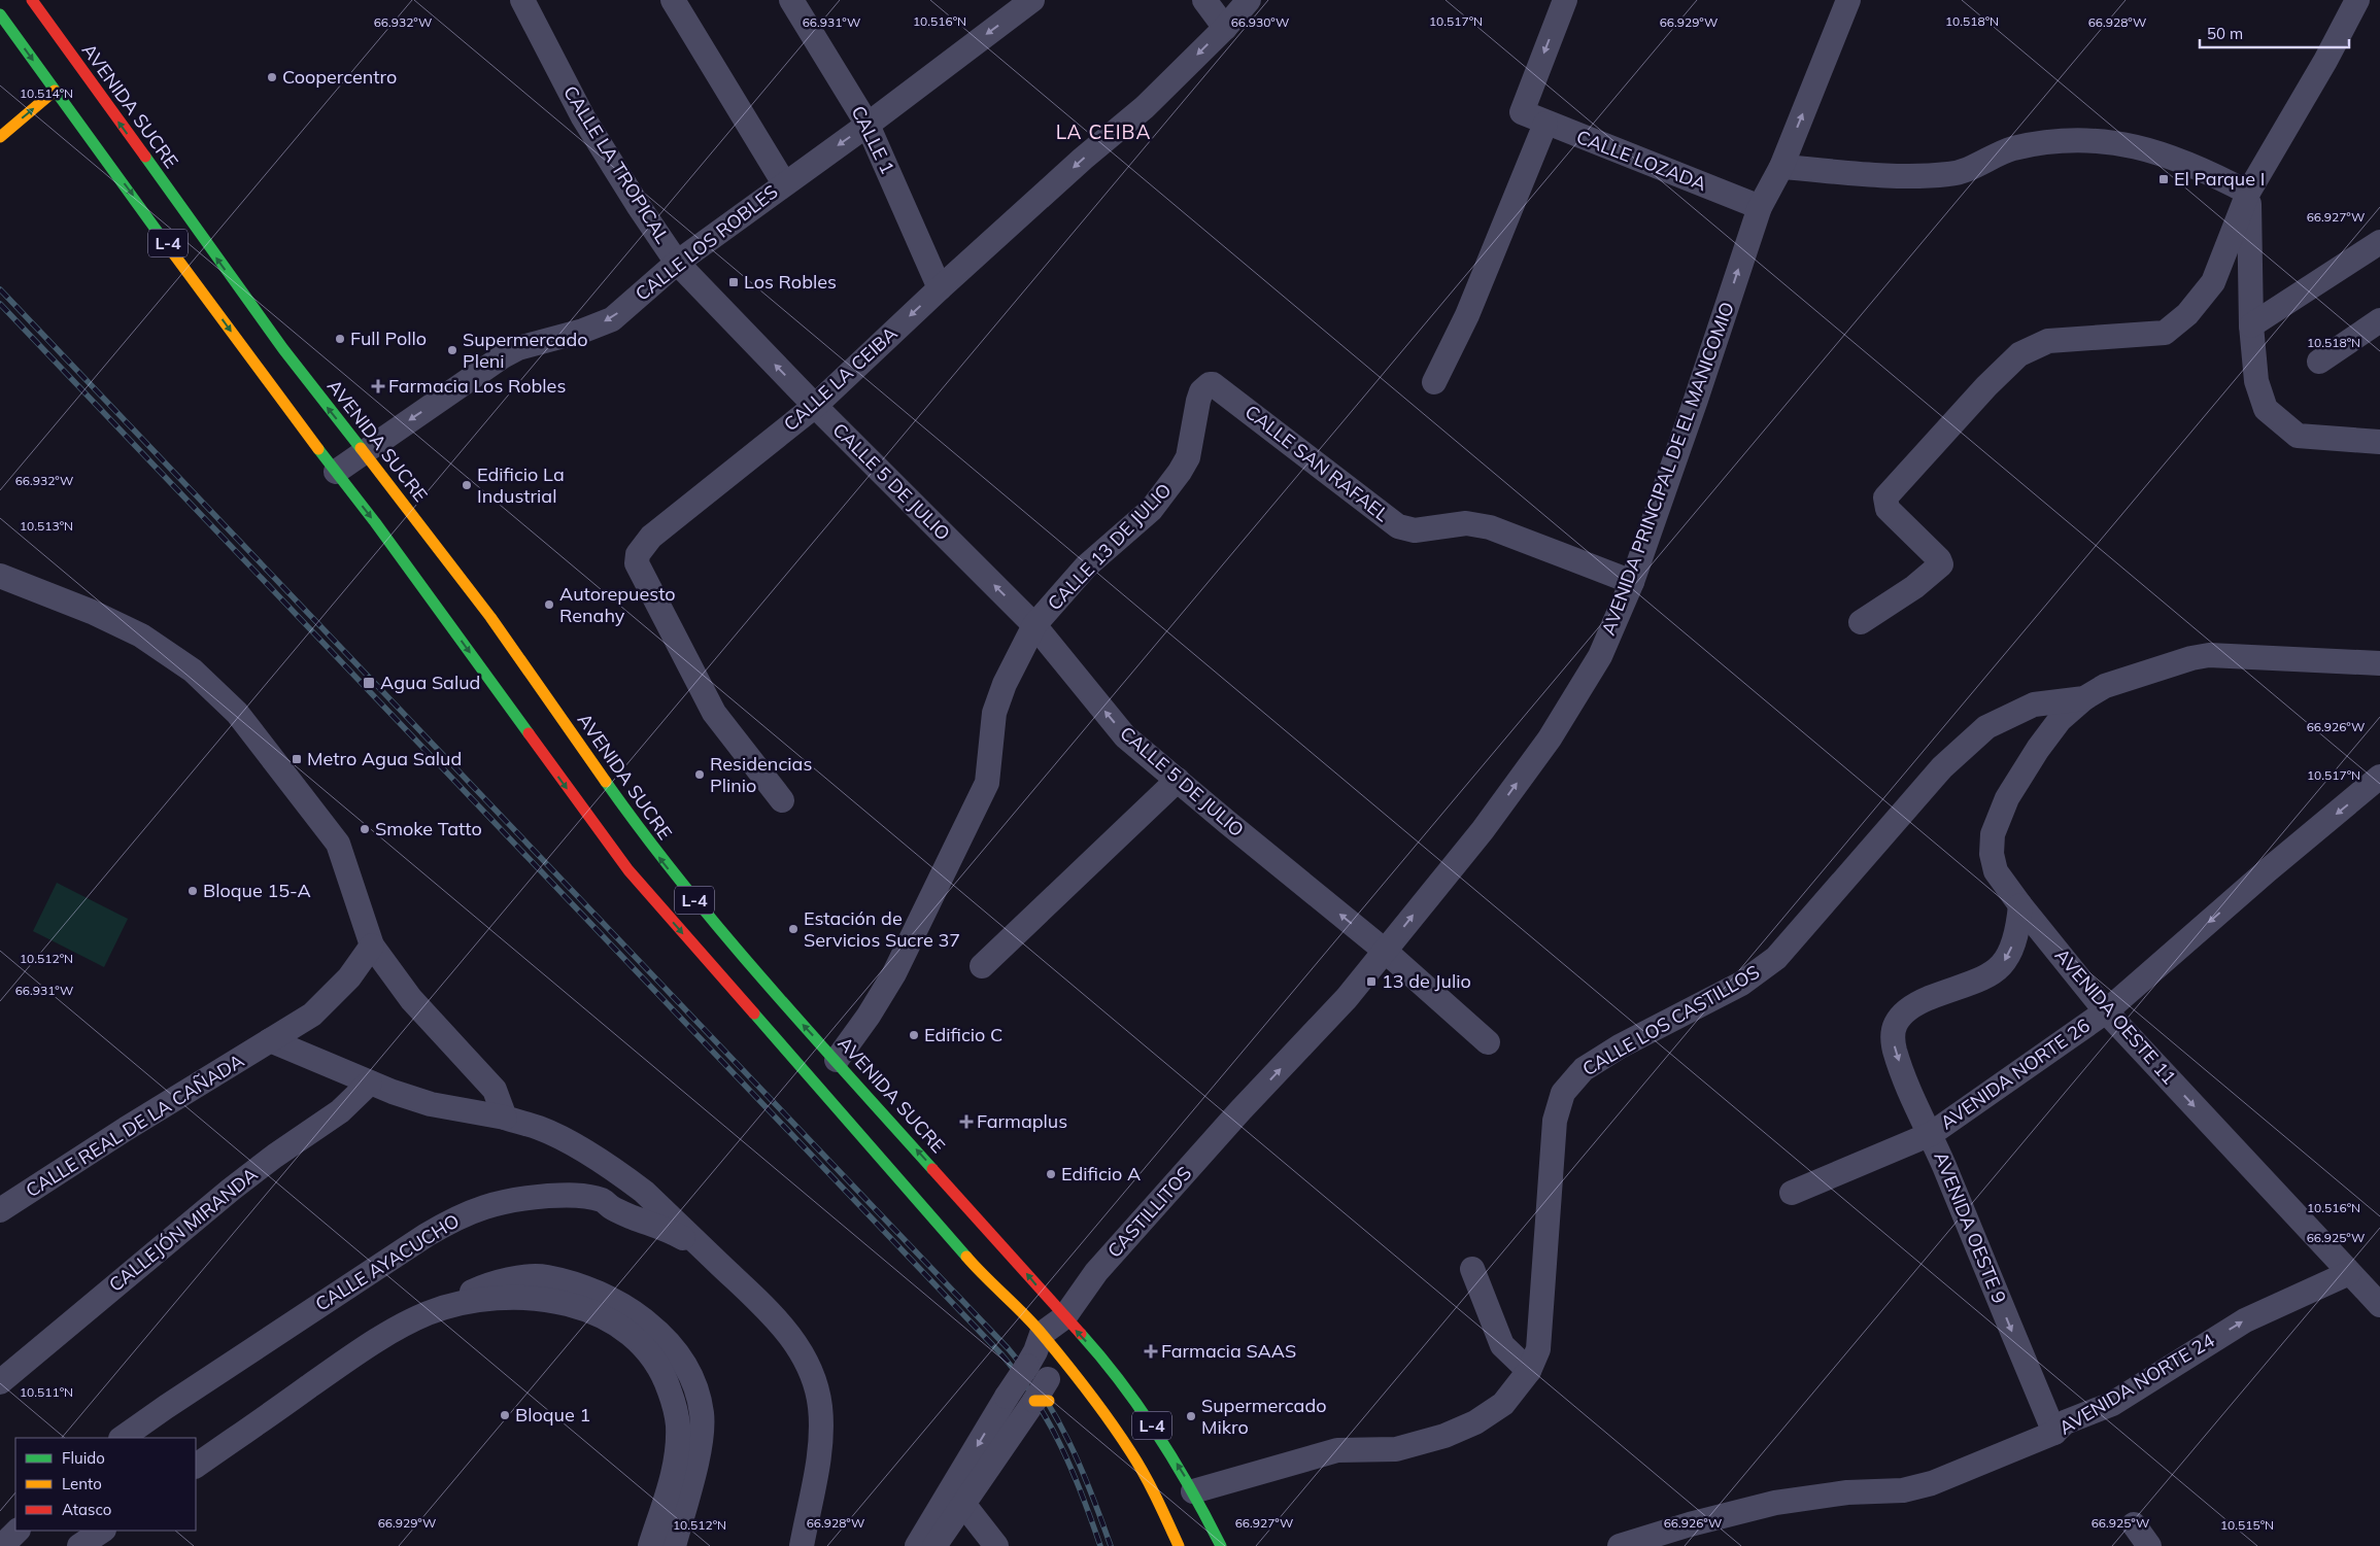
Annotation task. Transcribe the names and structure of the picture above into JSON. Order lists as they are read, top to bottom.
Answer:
{
  "streets": {
    "main road": ["AVENIDA SUCRE", "L-4"],
    "street": [
      "CALLE 1",
      "CALLE LOZADA",
      "CALLE LA TROPICAL",
      "CALLE LOS ROBLES",
      "CALLE LA CEIBA",
      "CALLE SAN RAFAEL",
      "AVENIDA PRINCIPAL DE EL MANICOMIO",
      "CALLE 5 DE JULIO",
      "CALLE 13 DE JULIO",
      "AVENIDA OESTE 11",
      "CALLE LOS CASTILLOS",
      "AVENIDA NORTE 26",
      "CALLE REAL DE LA CAÑADA",
      "CASTILLITOS",
      "AVENIDA OESTE 9",
      "CALLEJÓN MIRANDA",
      "CALLE AYACUCHO",
      "AVENIDA NORTE 24"
    ]
  },
  "crossings": [
    ["AVENIDA SUCRE", "CALLE LOS ROBLES"],
    ["AVENIDA SUCRE", "CALLE 13 DE JULIO"],
    ["AVENIDA SUCRE", "CALLE LOS CASTILLOS"],
    ["AVENIDA SUCRE", "CASTILLITOS"],
    ["CALLE 1", "CALLE LOS ROBLES"],
    ["CALLE 1", "CALLE LA CEIBA"],
    ["CALLE LOZADA", "AVENIDA PRINCIPAL DE EL MANICOMIO"],
    ["CALLE LA TROPICAL", "CALLE LOS ROBLES"],
    ["CALLE LA TROPICAL", "CALLE LA CEIBA"],
    ["CALLE LA TROPICAL", "CALLE 5 DE JULIO"],
    ["L-4", "CALLE LOS ROBLES"],
    ["CALLE LA CEIBA", "CALLE 5 DE JULIO"],
    ["CALLE SAN RAFAEL", "AVENIDA PRINCIPAL DE EL MANICOMIO"],
    ["CALLE SAN RAFAEL", "CALLE 13 DE JULIO"],
    ["AVENIDA PRINCIPAL DE EL MANICOMIO", "CALLE 5 DE JULIO"],
    ["AVENIDA PRINCIPAL DE EL MANICOMIO", "CASTILLITOS"],
    ["CALLE 5 DE JULIO", "CALLE 13 DE JULIO"],
    ["AVENIDA OESTE 11", "CALLE LOS CASTILLOS"],
    ["AVENIDA OESTE 11", "AVENIDA NORTE 26"],
    ["AVENIDA OESTE 11", "AVENIDA OESTE 9"],
    ["AVENIDA OESTE 11", "AVENIDA NORTE 24"],
    ["AVENIDA NORTE 26", "AVENIDA OESTE 9"],
    ["AVENIDA OESTE 9", "AVENIDA NORTE 24"]
  ],
  "one_way": [
    "CALLE LA TROPICAL",
    "CALLE LOS ROBLES",
    "CALLE LA CEIBA",
    "AVENIDA PRINCIPAL DE EL MANICOMIO",
    "CALLE 5 DE JULIO",
    "AVENIDA OESTE 11",
    "AVENIDA NORTE 26",
    "AVENIDA OESTE 9",
    "AVENIDA NORTE 24"
  ],
  "districts": ["LA CEIBA"],
  "places": {
    "other": [
      "Coopercentro",
      "Full Pollo",
      "Supermercado Pleni",
      "Edificio La Industrial",
      "Autorepuesto Renahy",
      "Residencias Plinio",
      "Smoke Tatto",
      "Bloque 15-A",
      "Estación de Servicios Sucre 37",
      "Edificio C",
      "Edificio A",
      "Bloque 1",
      "Supermercado Mikro"
    ],
    "transit": [
      "El Parque I",
      "Los Robles",
      "Agua Salud",
      "Metro Agua Salud",
      "13 de Julio"
    ],
    "health": ["Farmacia Los Robles", "Farmaplus", "Farmacia SAAS"]
  },
  "legend": ["Fluido", "Lento", "Atasco"],
  "scale_bar": "50 m",
  "coordinates": [
    "10.516°N",
    "10.517°N",
    "10.518°N",
    "66.932°W",
    "66.931°W",
    "66.930°W",
    "66.929°W",
    "66.928°W",
    "10.514°N",
    "66.927°W",
    "10.513°N",
    "66.926°W",
    "10.512°N",
    "66.925°W",
    "10.511°N",
    "10.515°N"
  ]
}
